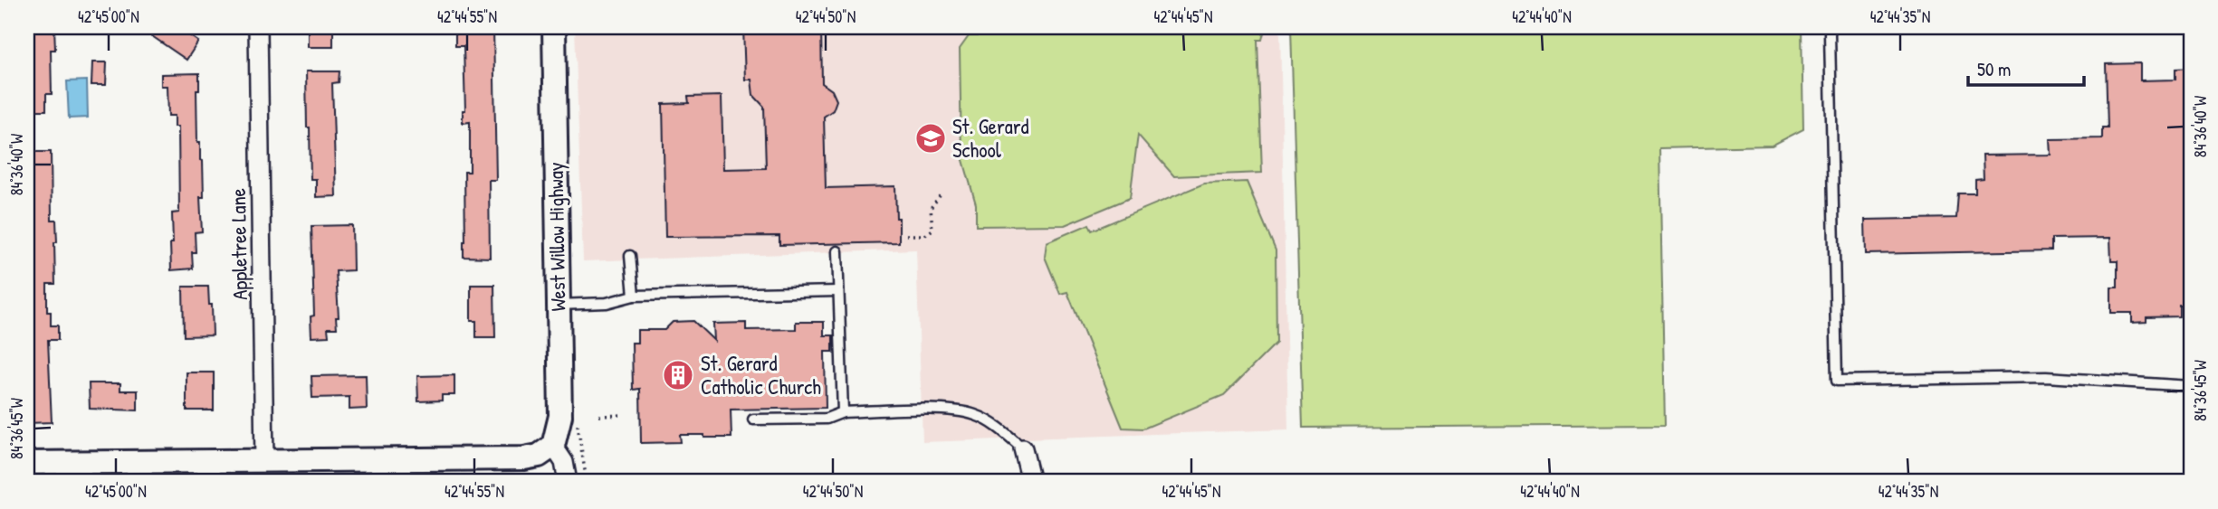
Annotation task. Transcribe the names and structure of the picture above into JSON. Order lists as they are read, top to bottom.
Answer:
{
  "streets": {
    "street": ["West Willow Highway", "Appletree Lane"]
  },
  "places": {
    "school or university": ["St. Gerard School"],
    "building": ["St. Gerard Catholic Church"]
  },
  "scale_bar": "50 m",
  "coordinates": [
    "42°45'00\"N",
    "42°44'55\"N",
    "42°44'50\"N",
    "42°44'45\"N",
    "42°44'40\"N",
    "42°44'35\"N",
    "84°36'40\"W",
    "84°36'45\"W"
  ]
}
